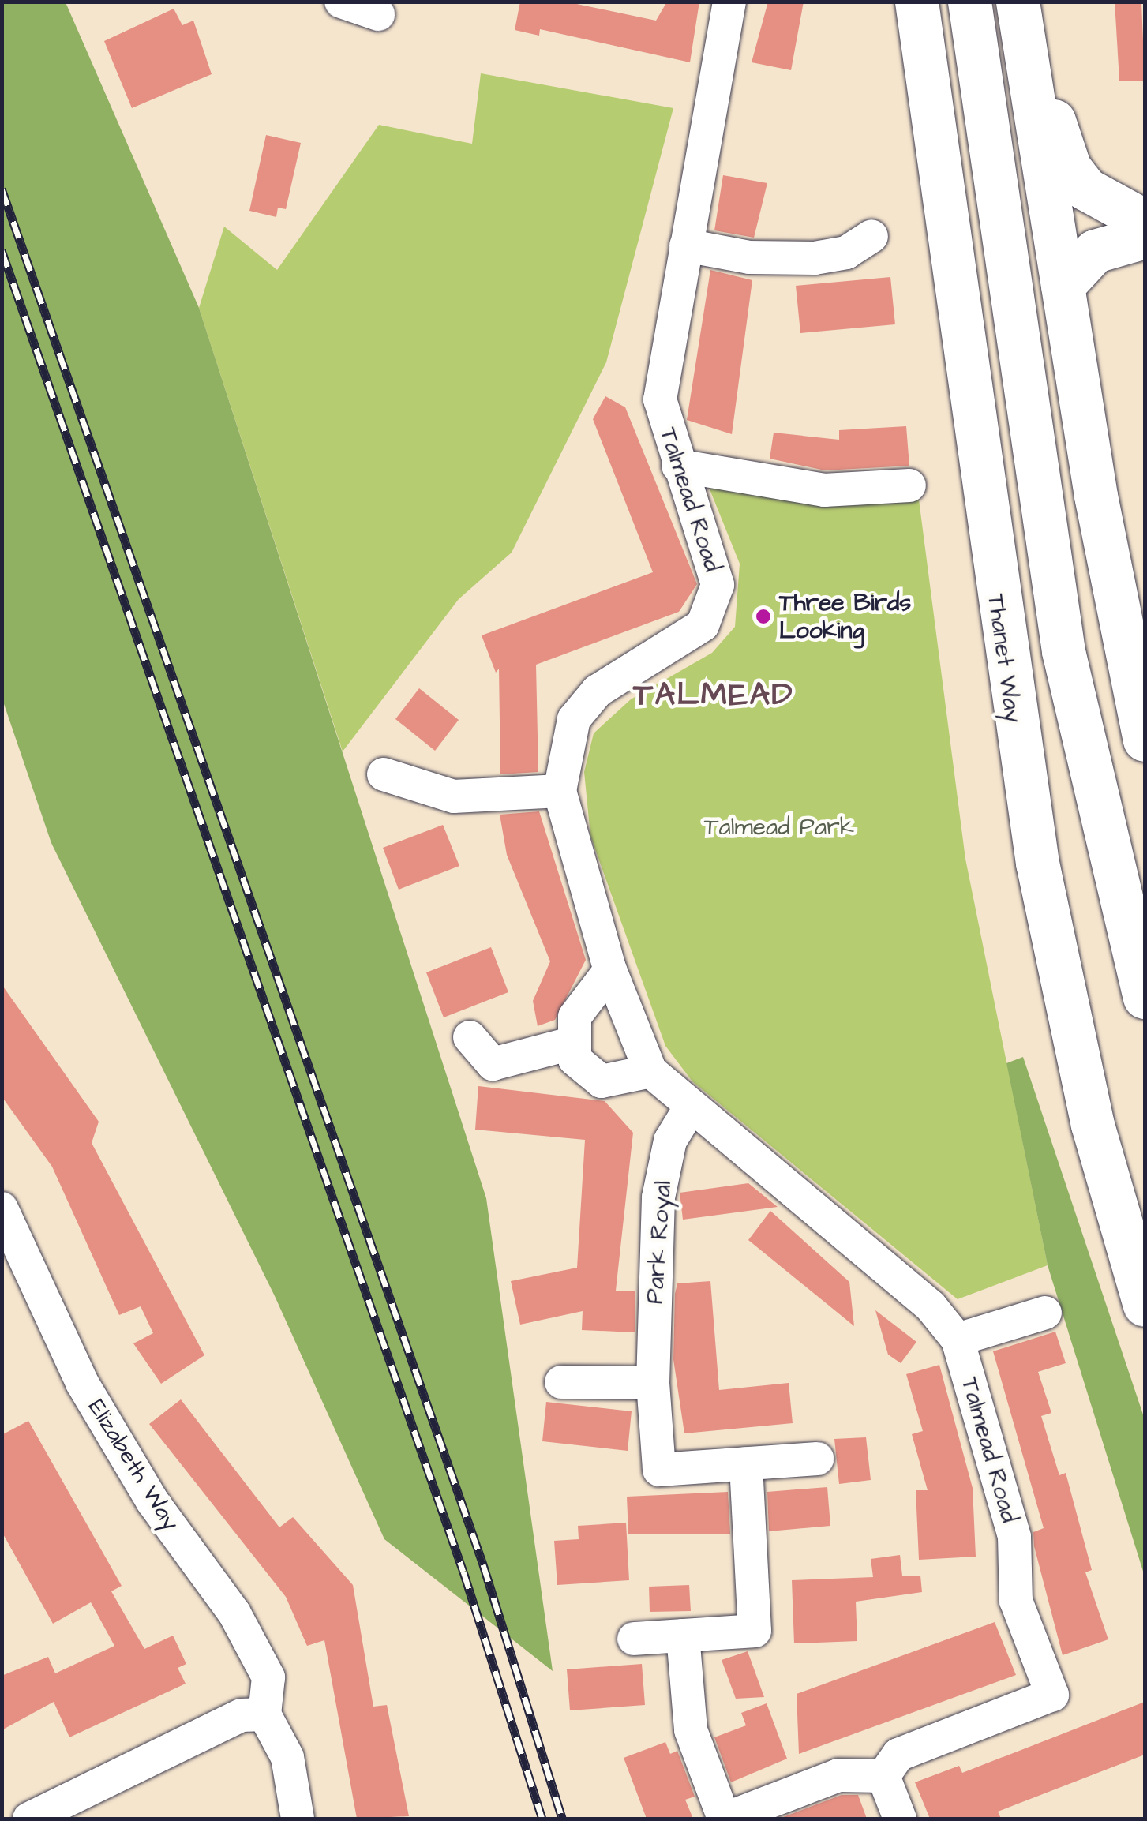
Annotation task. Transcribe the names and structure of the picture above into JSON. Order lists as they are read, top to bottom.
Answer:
{
  "streets": {
    "highway": ["Thanet Way"],
    "street": ["Talmead Road", "Park Royal", "Elizabeth Way"]
  },
  "crossings": [
    ["Talmead Road", "Park Royal"]
  ],
  "districts": ["TALMEAD"],
  "parks": ["Talmead Park"],
  "places": ["Three Birds Looking"]
}
